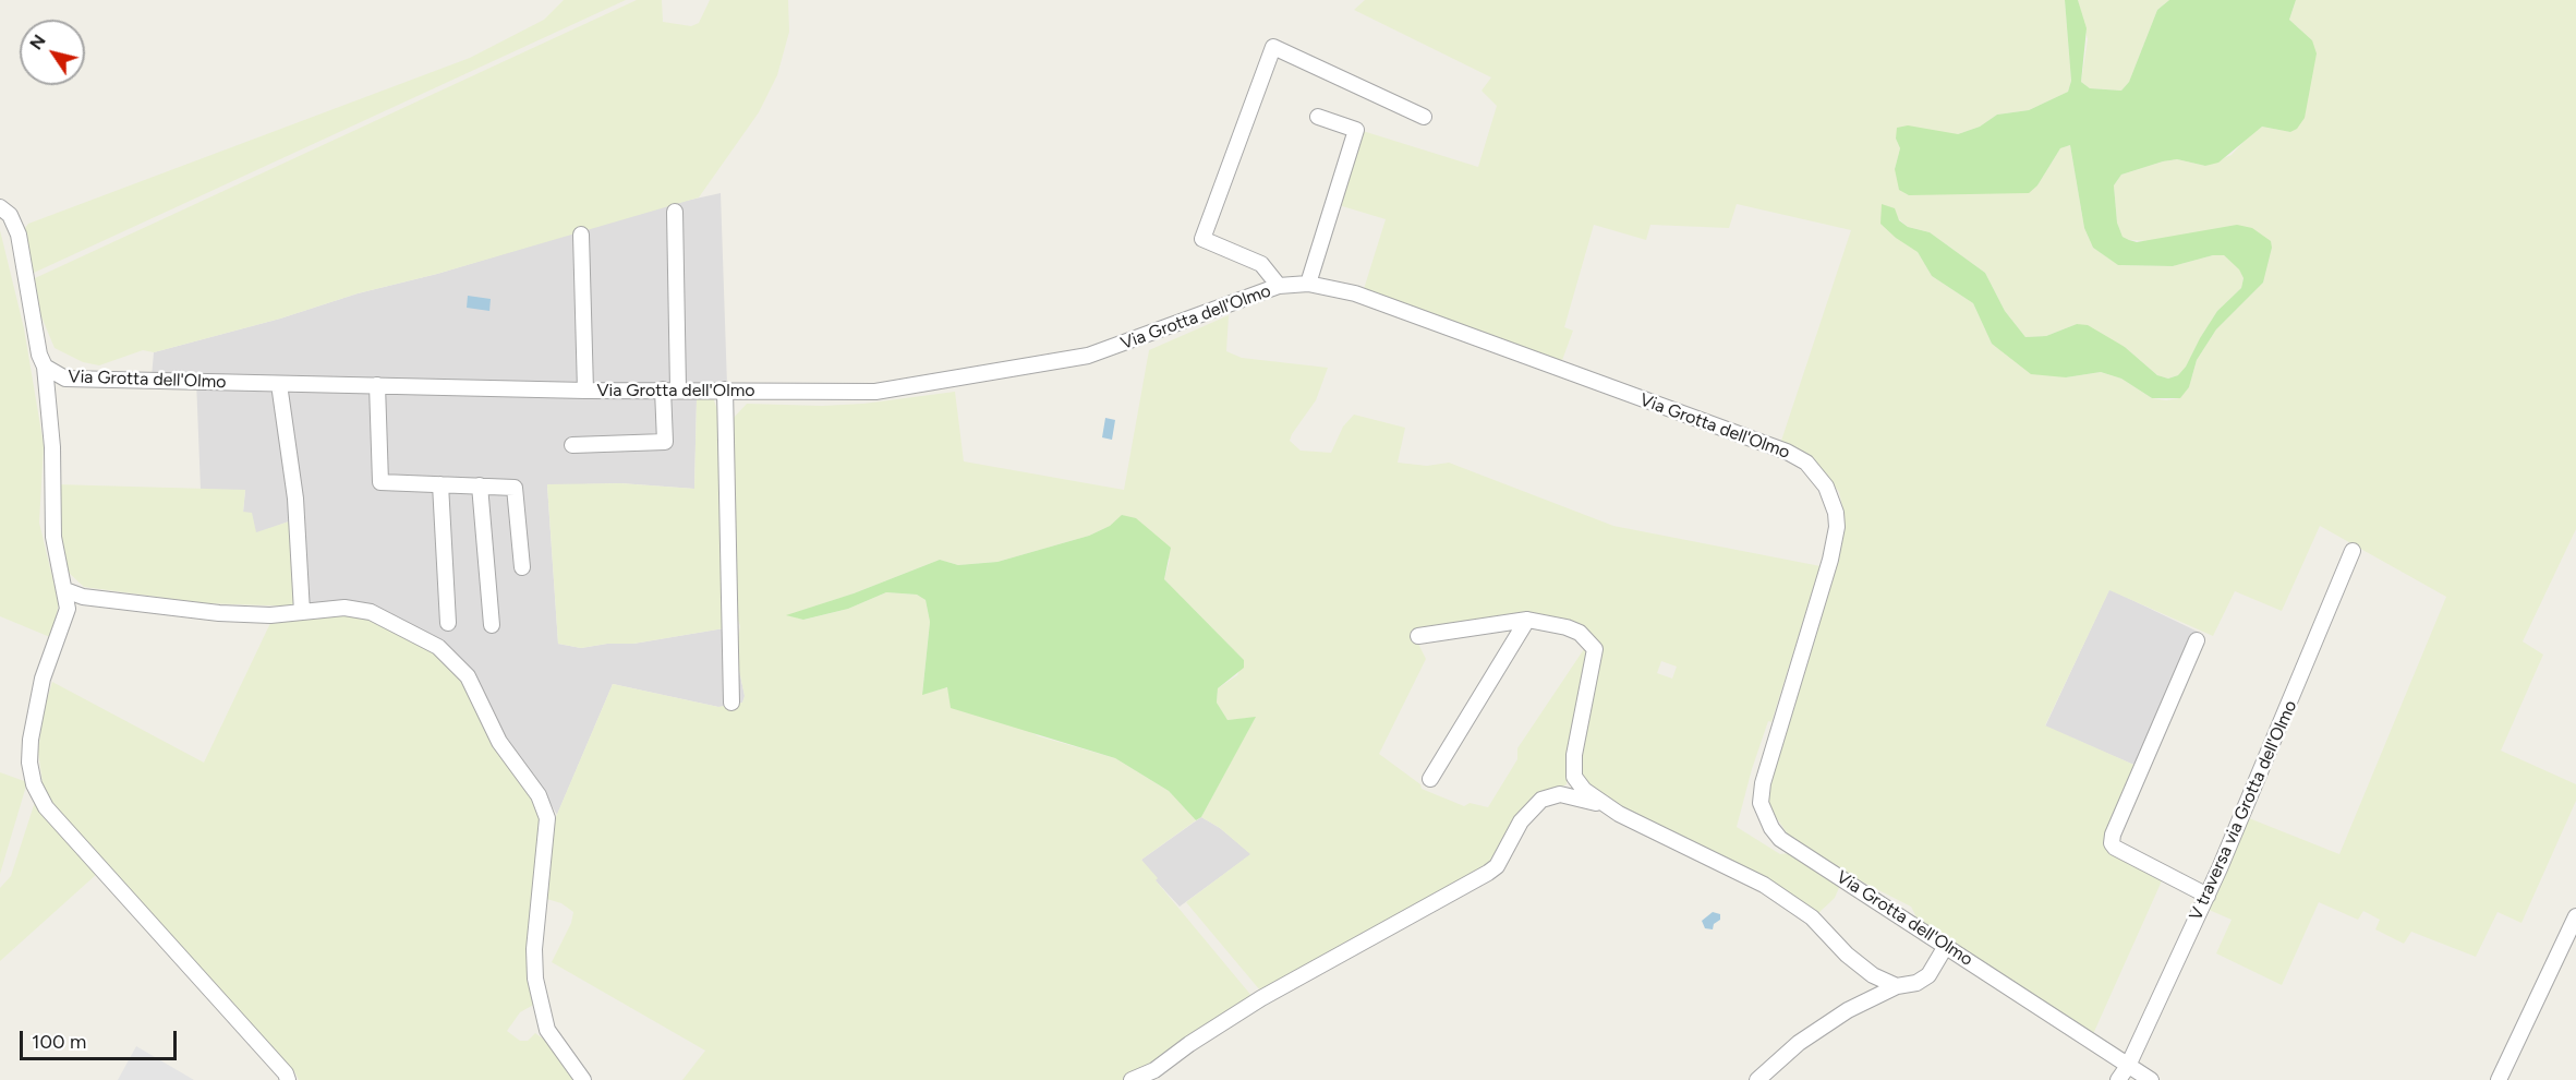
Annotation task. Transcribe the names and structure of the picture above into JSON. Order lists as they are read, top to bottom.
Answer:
{
  "streets": {
    "street": ["Via Grotta dell'Olmo", "V traversa via Grotta dell'Olmo"]
  },
  "crossings": [
    ["Via Grotta dell'Olmo", "V traversa via Grotta dell'Olmo"]
  ],
  "scale_bar": "100 m",
  "north": "top left"
}
